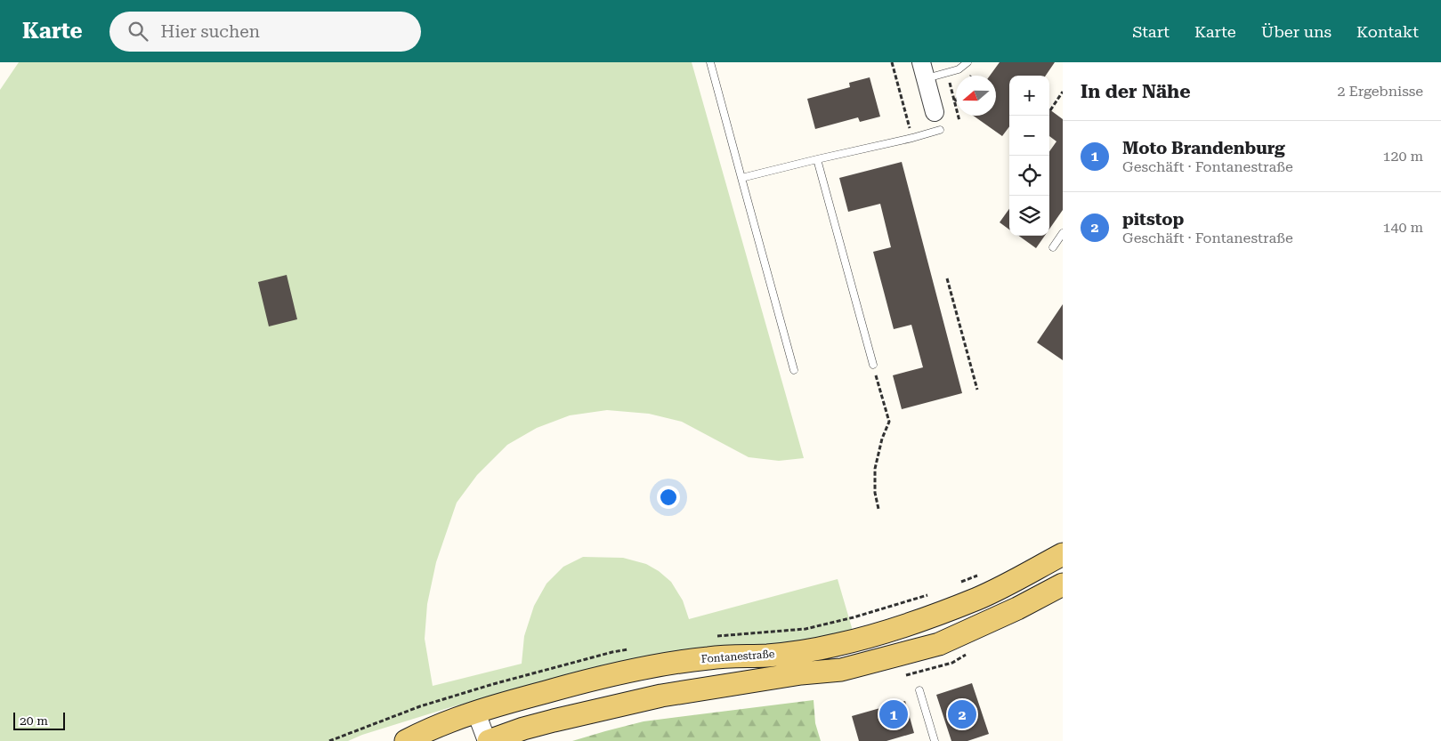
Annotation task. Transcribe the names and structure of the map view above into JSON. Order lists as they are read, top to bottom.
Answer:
{
  "streets": {
    "main road": ["Fontanestraße"]
  },
  "scale_bar": "20 m",
  "north": "left",
  "page": {
    "header": "Karte",
    "search": "Hier suchen",
    "nav": [
      "Start",
      "Karte",
      "Über uns",
      "Kontakt"
    ],
    "heading": ["In der Nähe", "2 Ergebnisse"],
    "map_buttons": ["+", "−"],
    "list": [
      {
        "mark": "1",
        "name": "Moto Brandenburg",
        "note": "Geschäft · Fontanestraße",
        "value": "120 m"
      },
      {
        "mark": "2",
        "name": "pitstop",
        "note": "Geschäft · Fontanestraße",
        "value": "140 m"
      }
    ],
    "pins": ["1", "2"],
    "scale": "20 m"
  }
}
